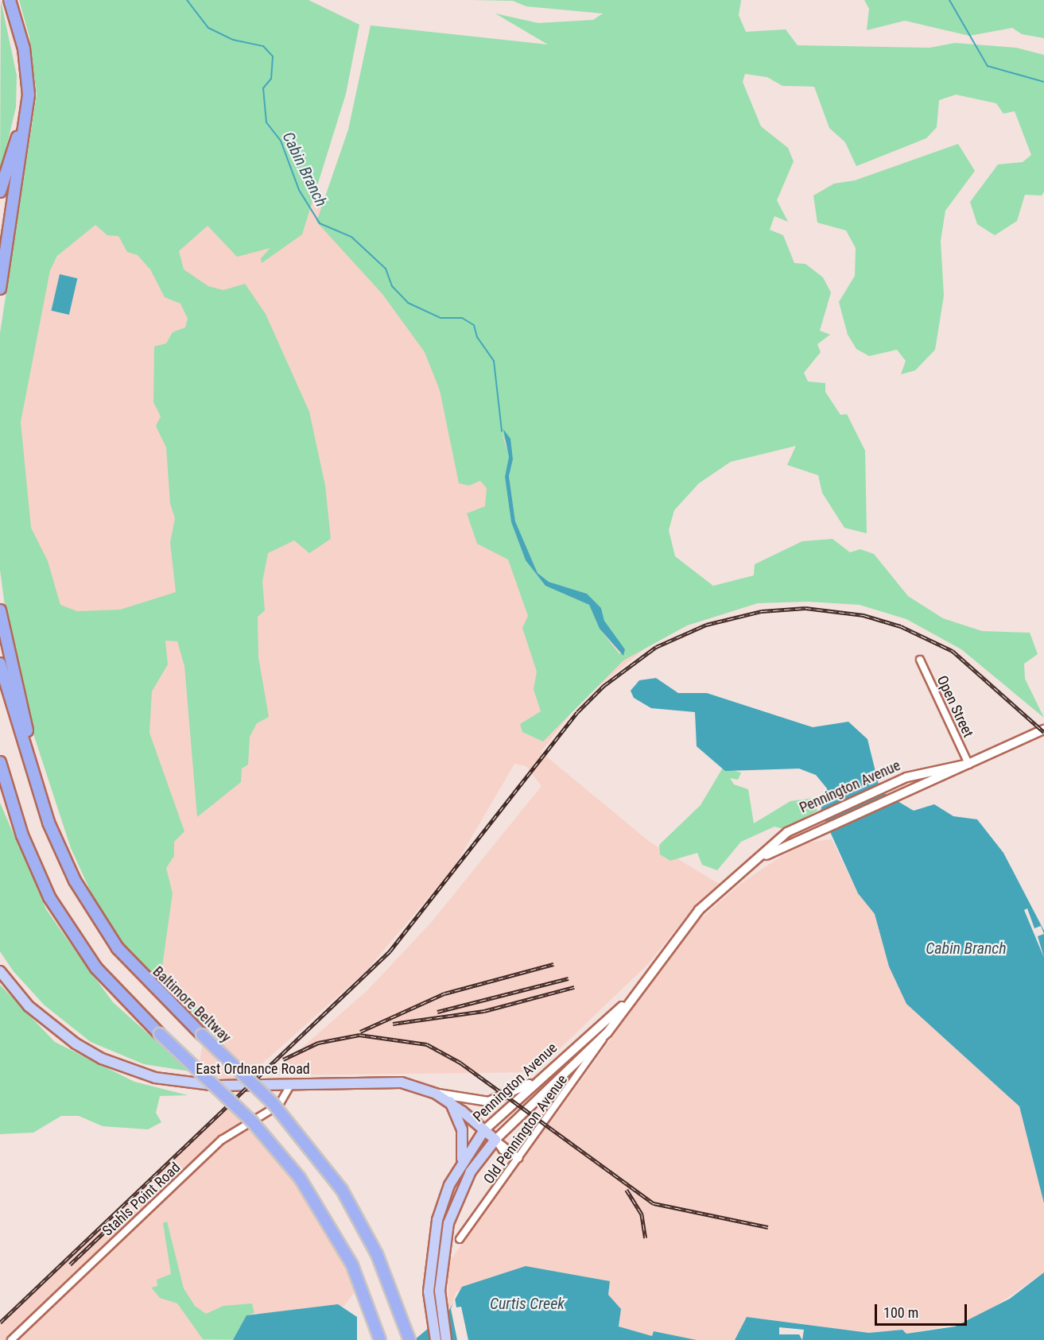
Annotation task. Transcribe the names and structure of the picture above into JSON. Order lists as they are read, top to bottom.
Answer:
{
  "streets": {
    "highway": ["Baltimore Beltway"],
    "main road": ["Pennington Avenue", "East Ordnance Road"],
    "street": ["Open Street", "Old Pennington Avenue", "Stahls Point Road"]
  },
  "crossings": [
    ["Open Street", "Pennington Avenue"],
    ["Pennington Avenue", "East Ordnance Road"],
    ["Pennington Avenue", "Old Pennington Avenue"],
    ["East Ordnance Road", "Old Pennington Avenue"],
    ["East Ordnance Road", "Stahls Point Road"]
  ],
  "water": ["Cabin Branch", "Curtis Creek"],
  "scale_bar": "100 m"
}
